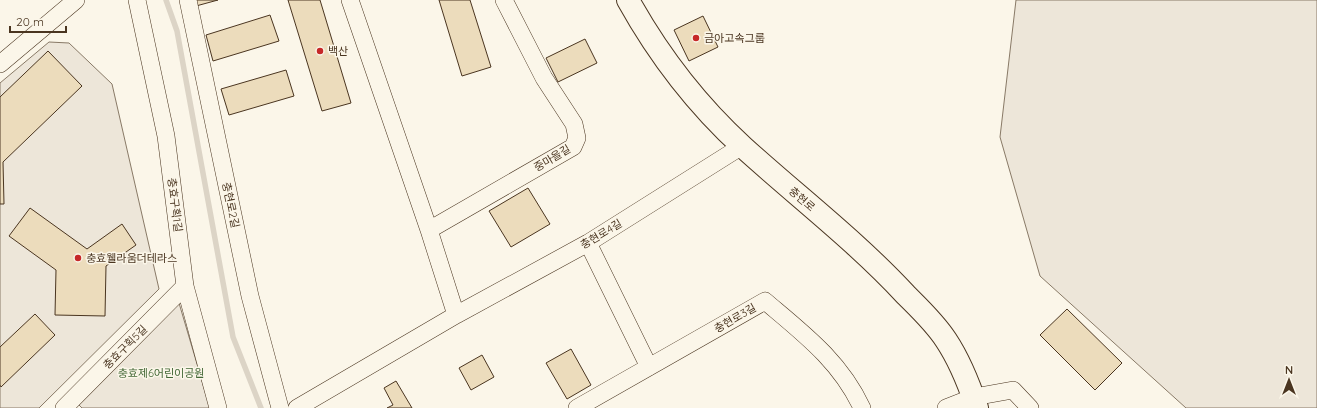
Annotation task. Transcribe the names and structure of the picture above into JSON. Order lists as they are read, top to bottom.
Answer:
{
  "streets": {
    "street": [
      "중마을길",
      "충현로",
      "충효구획1길",
      "충현로2길",
      "충현로4길",
      "충현로3길",
      "충효구획5길"
    ]
  },
  "crossings": [
    ["충현로", "충현로4길"],
    ["충효구획1길", "충효구획5길"]
  ],
  "parks": ["충효제6어린이공원"],
  "places": ["금아고속그룹", "백산", "충효웰라움더테라스"],
  "scale_bar": "20 m",
  "north": "top"
}
